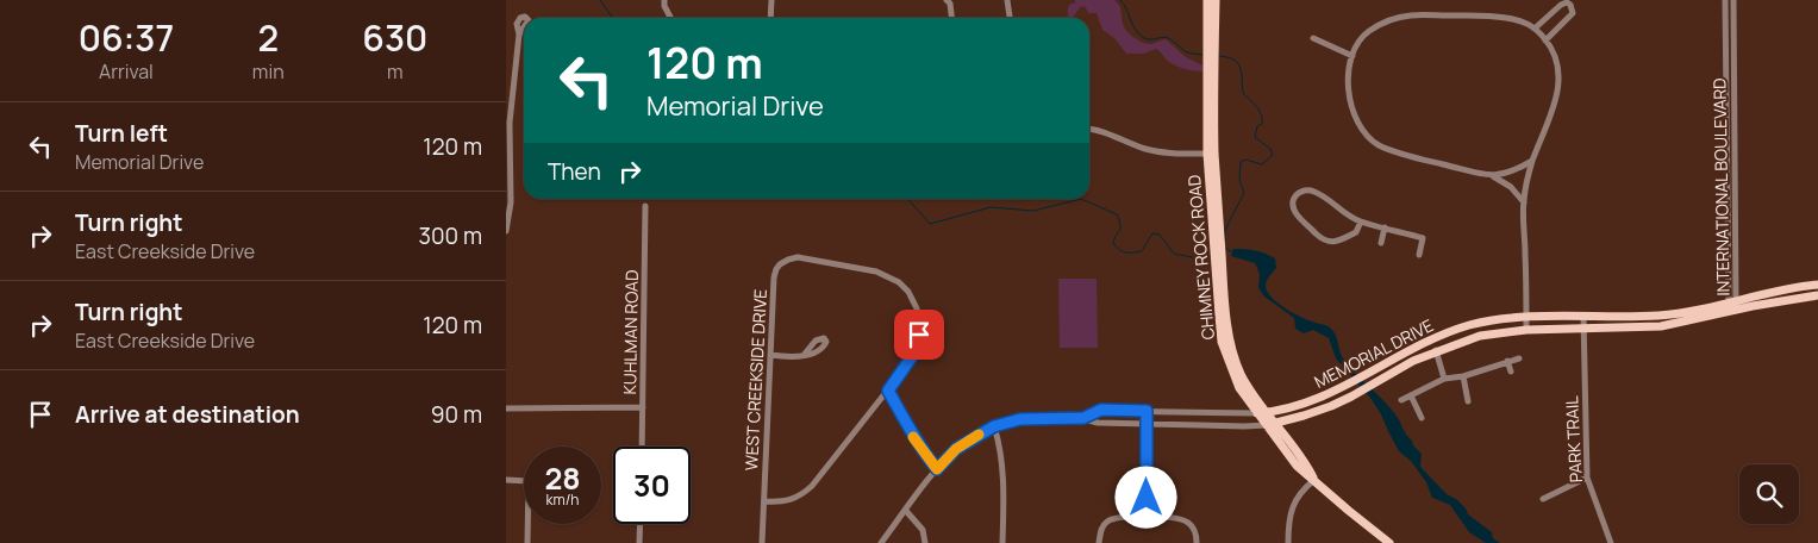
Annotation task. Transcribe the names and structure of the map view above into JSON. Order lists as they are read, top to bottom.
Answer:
{
  "streets": {
    "main road": ["CHIMNEY ROCK ROAD", "MEMORIAL DRIVE"],
    "street": [
      "INTERNATIONAL BOULEVARD",
      "KUHLMAN ROAD",
      "WEST CREEKSIDE DRIVE",
      "PARK TRAIL"
    ]
  },
  "crossings": [
    ["INTERNATIONAL BOULEVARD", "MEMORIAL DRIVE"],
    ["CHIMNEY ROCK ROAD", "MEMORIAL DRIVE"],
    ["MEMORIAL DRIVE", "PARK TRAIL"]
  ],
  "page": {
    "eta": [
      "06:37",
      "Arrival",
      "2",
      "min",
      "630",
      "m"
    ],
    "turn": ["120 m", "Memorial Drive"],
    "list": [
      {
        "name": "Turn left",
        "note": "Memorial Drive",
        "value": "120 m"
      },
      {
        "name": "Turn right",
        "note": "East Creekside Drive",
        "value": "300 m"
      },
      {
        "name": "Turn right",
        "note": "East Creekside Drive",
        "value": "120 m"
      },
      {
        "name": "Arrive at destination",
        "value": "90 m"
      }
    ],
    "then": "Then",
    "speed": "28 km/h",
    "limit": "30"
  }
}
